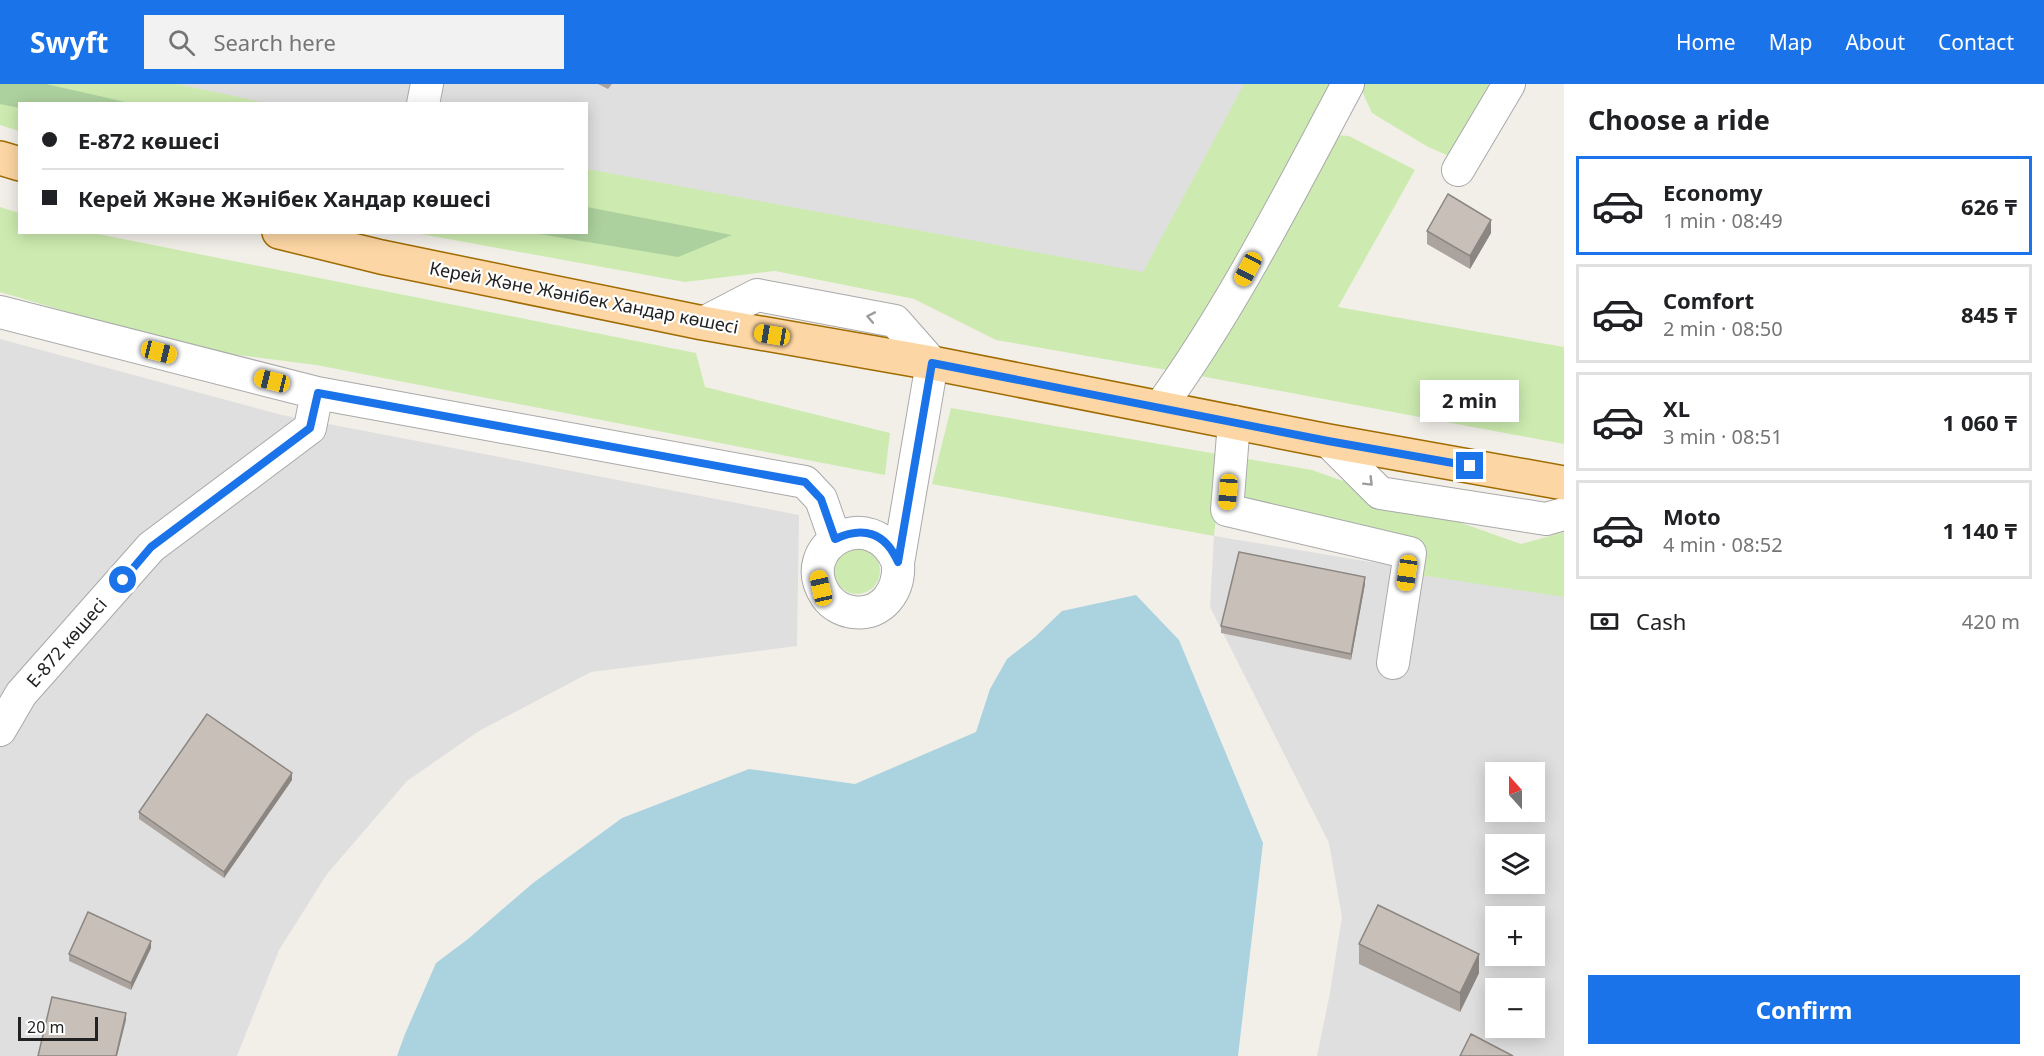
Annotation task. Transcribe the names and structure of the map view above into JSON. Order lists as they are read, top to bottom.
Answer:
{
  "streets": {
    "main road": ["Керей Және Жәнібек Хандар көшесі"],
    "street": ["Е-872 көшесі"]
  },
  "scale_bar": "20 m",
  "north": "top",
  "page": {
    "header": "Swyft",
    "search": "Search here",
    "nav": [
      "Home",
      "Map",
      "About",
      "Contact"
    ],
    "heading": "Choose a ride",
    "banner": ["Е-872 көшесі", "Керей Және Жәнібек Хандар көшесі"],
    "list": [
      {
        "name": "Economy",
        "note": "1 min · 08:49",
        "value": "626 ₸"
      },
      {
        "name": "Comfort",
        "note": "2 min · 08:50",
        "value": "845 ₸"
      },
      {
        "name": "XL",
        "note": "3 min · 08:51",
        "value": "1 060 ₸"
      },
      {
        "name": "Moto",
        "note": "4 min · 08:52",
        "value": "1 140 ₸"
      }
    ],
    "bubble": "2 min",
    "pay": ["Cash", "420 m"],
    "map_buttons": ["+", "−"],
    "buttons": "Confirm",
    "scale": "20 m"
  }
}
